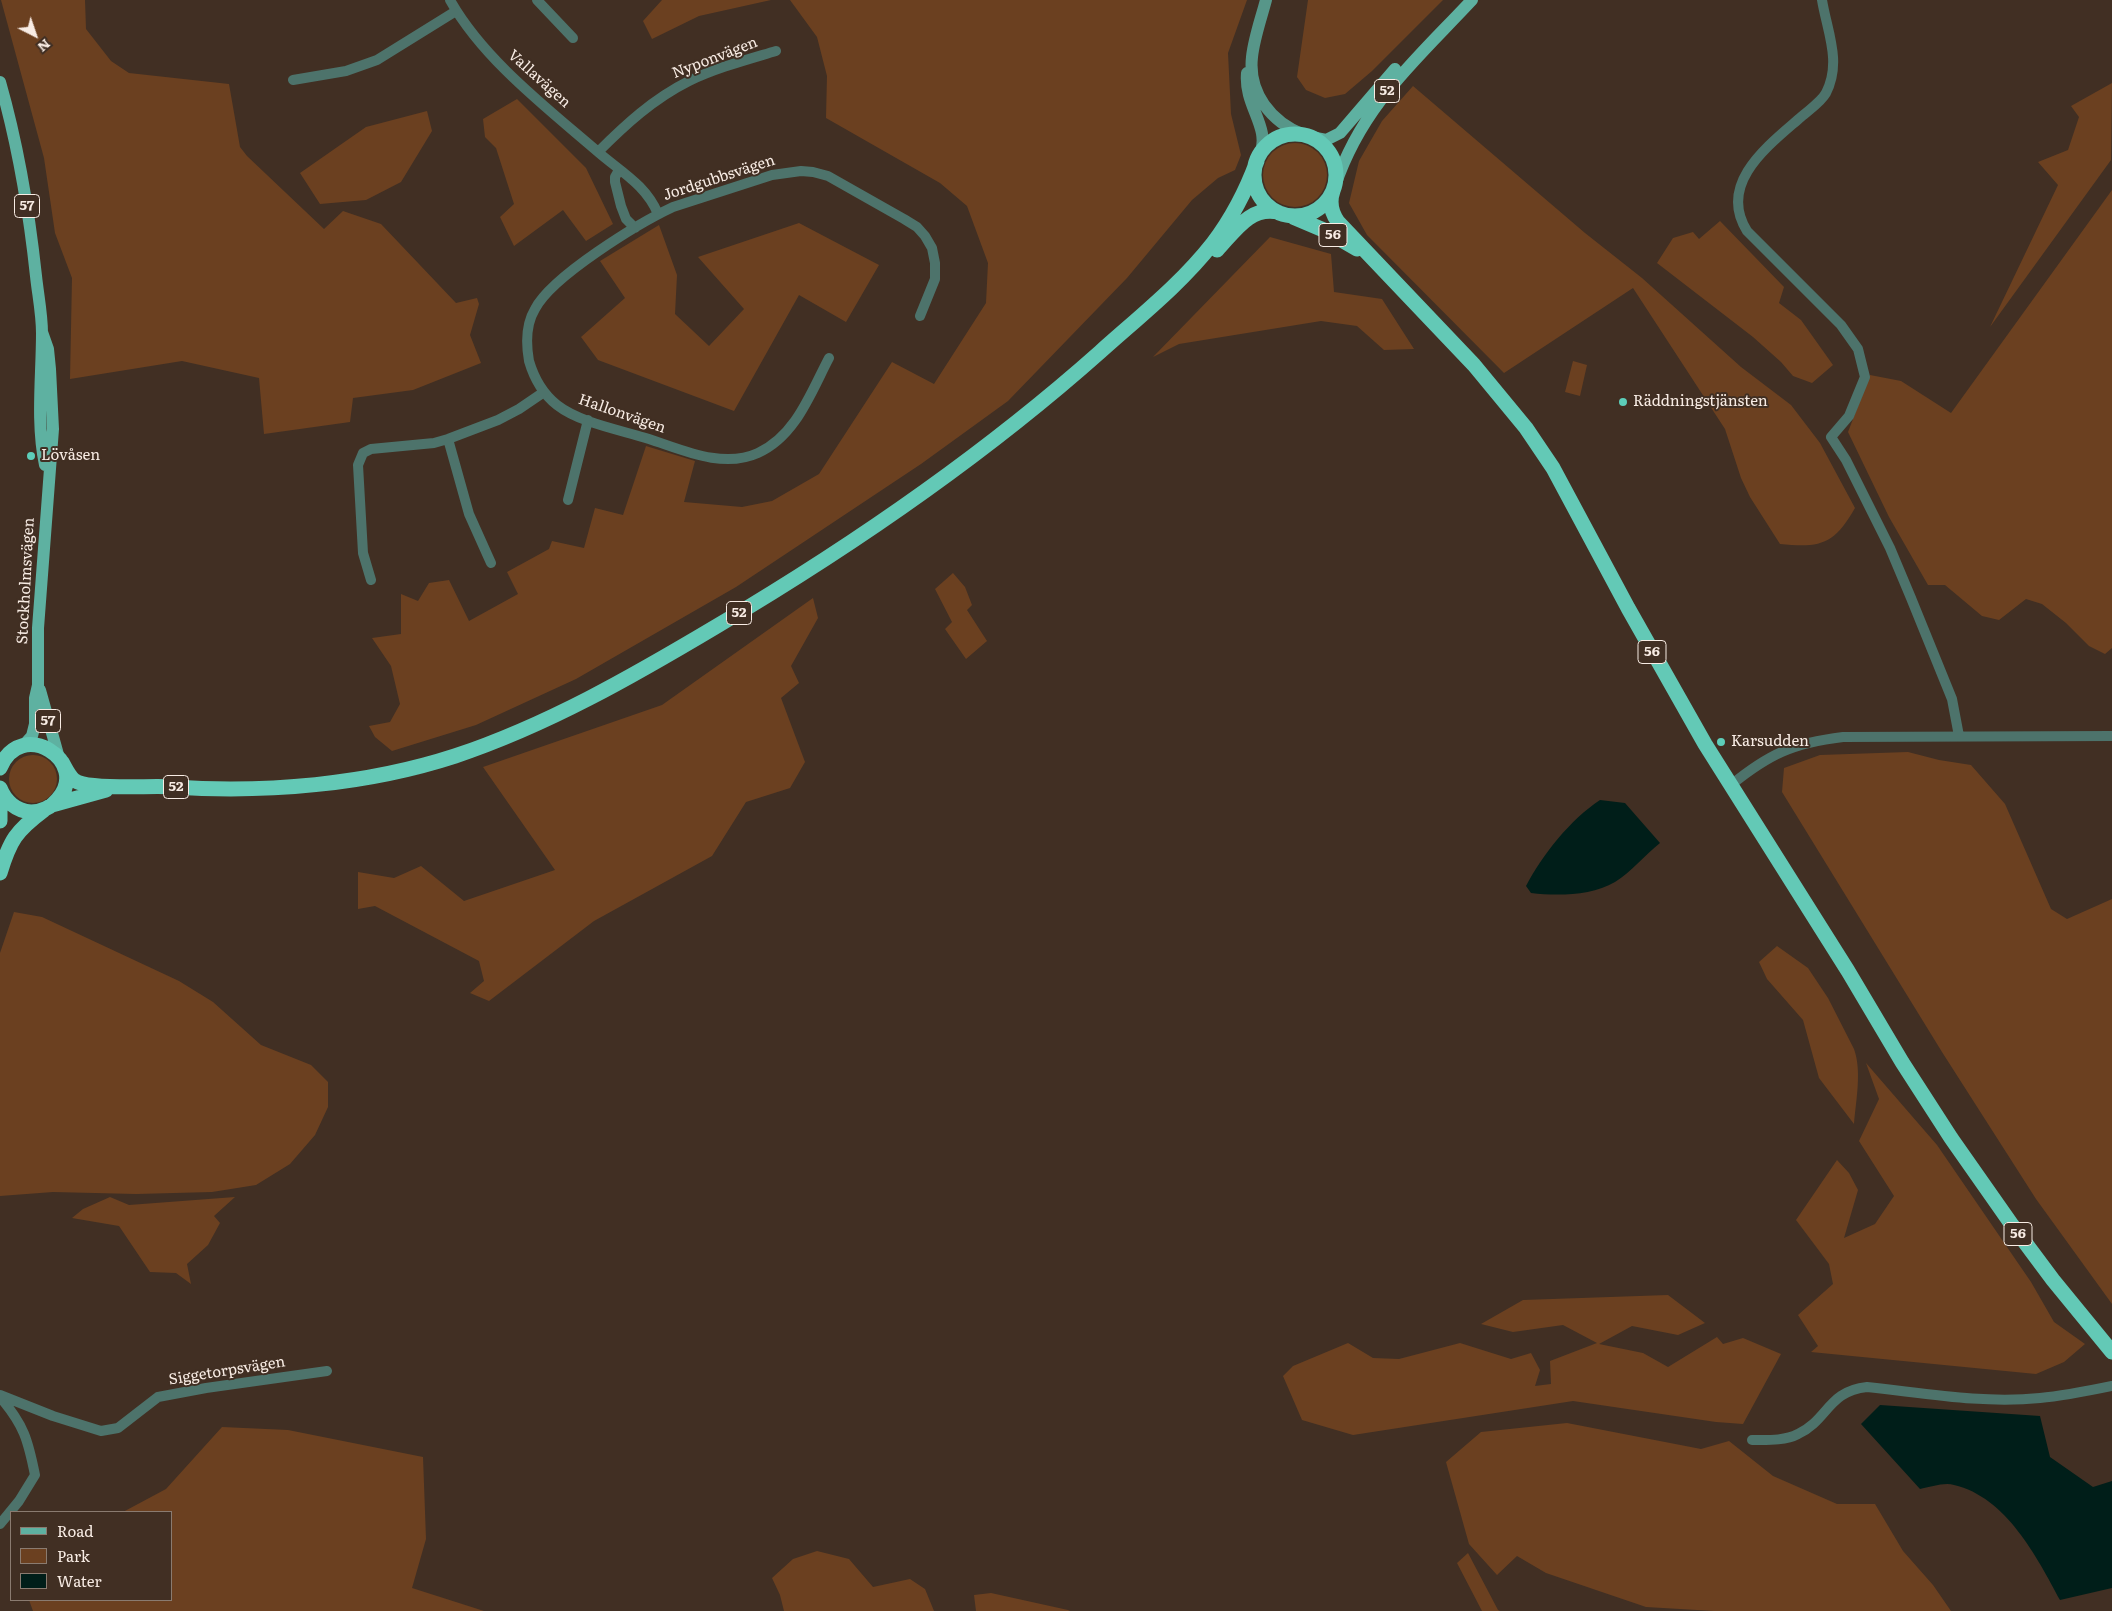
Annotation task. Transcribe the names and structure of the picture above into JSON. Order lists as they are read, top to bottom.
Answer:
{
  "streets": {
    "highway": ["52", "56"],
    "main road": ["57", "Stockholmsvägen"],
    "street": [
      "Nyponvägen",
      "Vallavägen",
      "Jordgubbsvägen",
      "Hallonvägen",
      "Siggetorpsvägen"
    ]
  },
  "crossings": [
    ["Nyponvägen", "Vallavägen"],
    ["Vallavägen", "Jordgubbsvägen"],
    ["Vallavägen", "Hallonvägen"],
    ["52", "56"],
    ["52", "Stockholmsvägen"],
    ["Jordgubbsvägen", "Hallonvägen"]
  ],
  "places": ["Räddningstjänsten", "Lövåsen", "Karsudden"],
  "legend": ["Road", "Park", "Water"],
  "north": "bottom right"
}
